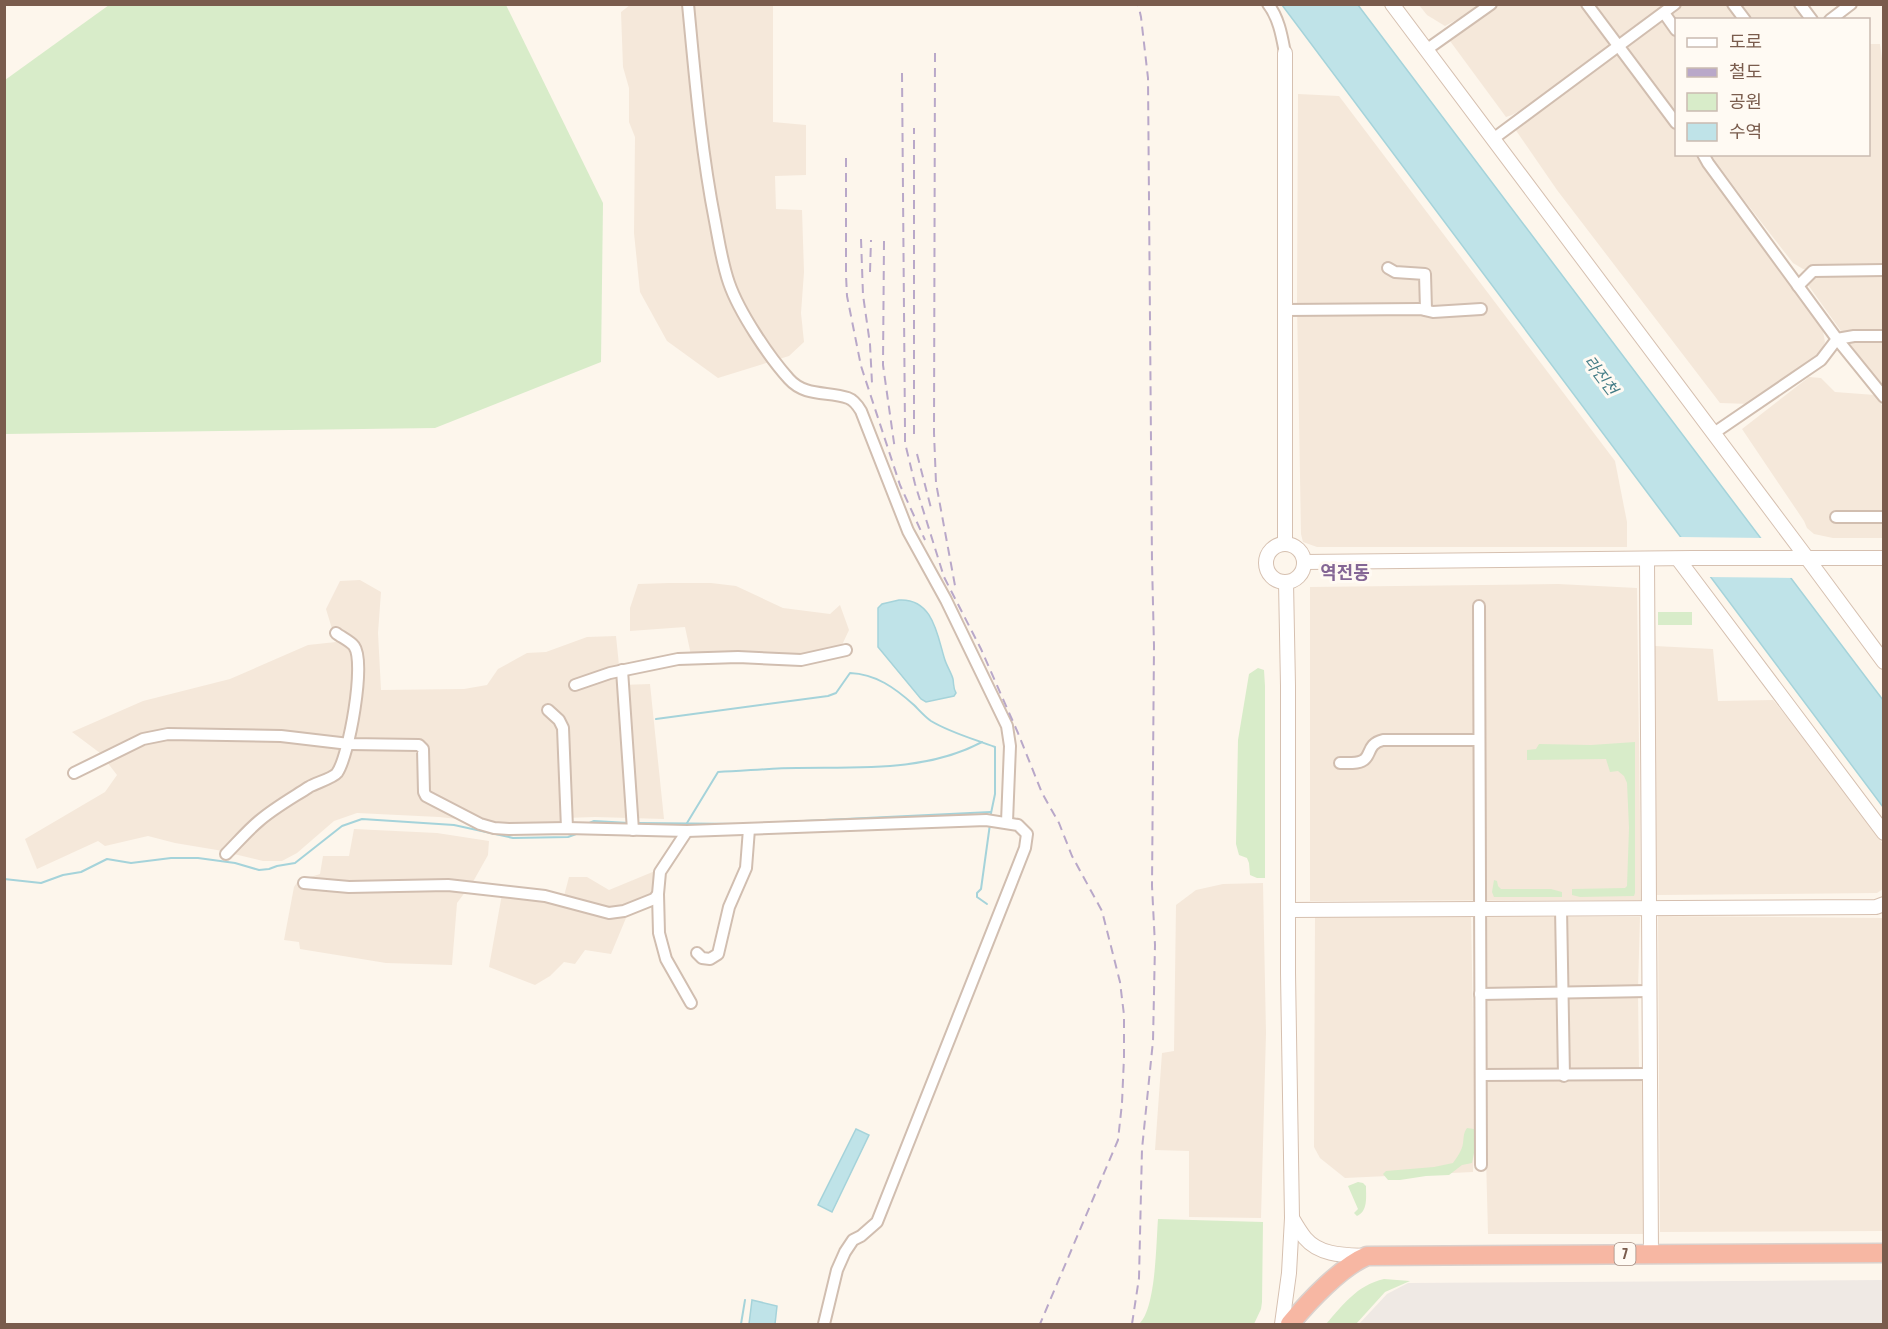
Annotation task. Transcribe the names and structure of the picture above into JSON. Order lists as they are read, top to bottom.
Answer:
{
  "streets": {
    "highway": ["7"]
  },
  "districts": ["역전동"],
  "water": ["라진천"],
  "legend": [
    "도로",
    "철도",
    "공원",
    "수역"
  ]
}
